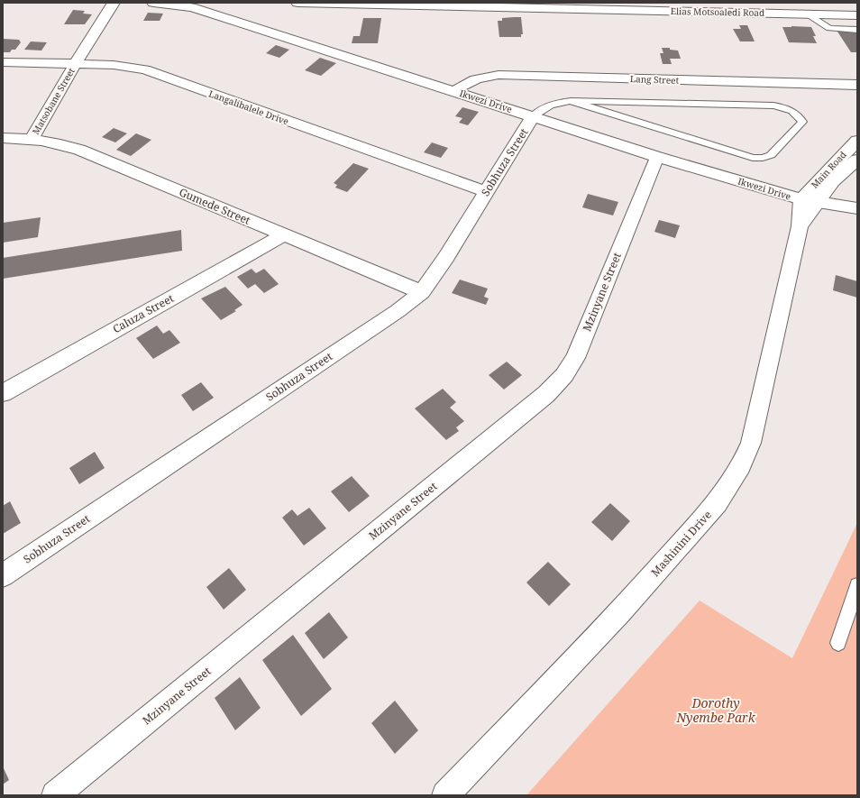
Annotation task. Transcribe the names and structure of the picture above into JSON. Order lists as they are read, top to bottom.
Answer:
{
  "streets": {
    "street": [
      "Elias Motsoaledi Road",
      "Lang Street",
      "Matsobane Street",
      "Ikwezi Drive",
      "Langalibalele Drive",
      "Sobhuza Street",
      "Main Road",
      "Gumede Street",
      "Mzinyane Street",
      "Caluza Street",
      "Mashinini Drive"
    ]
  },
  "crossings": [
    ["Lang Street", "Ikwezi Drive"],
    ["Matsobane Street", "Langalibalele Drive"],
    ["Matsobane Street", "Gumede Street"],
    ["Ikwezi Drive", "Sobhuza Street"],
    ["Ikwezi Drive", "Main Road"],
    ["Ikwezi Drive", "Mzinyane Street"],
    ["Ikwezi Drive", "Mashinini Drive"],
    ["Langalibalele Drive", "Sobhuza Street"],
    ["Sobhuza Street", "Gumede Street"],
    ["Main Road", "Mashinini Drive"],
    ["Gumede Street", "Caluza Street"]
  ],
  "parks": ["Dorothy Nyembe Park"]
}
